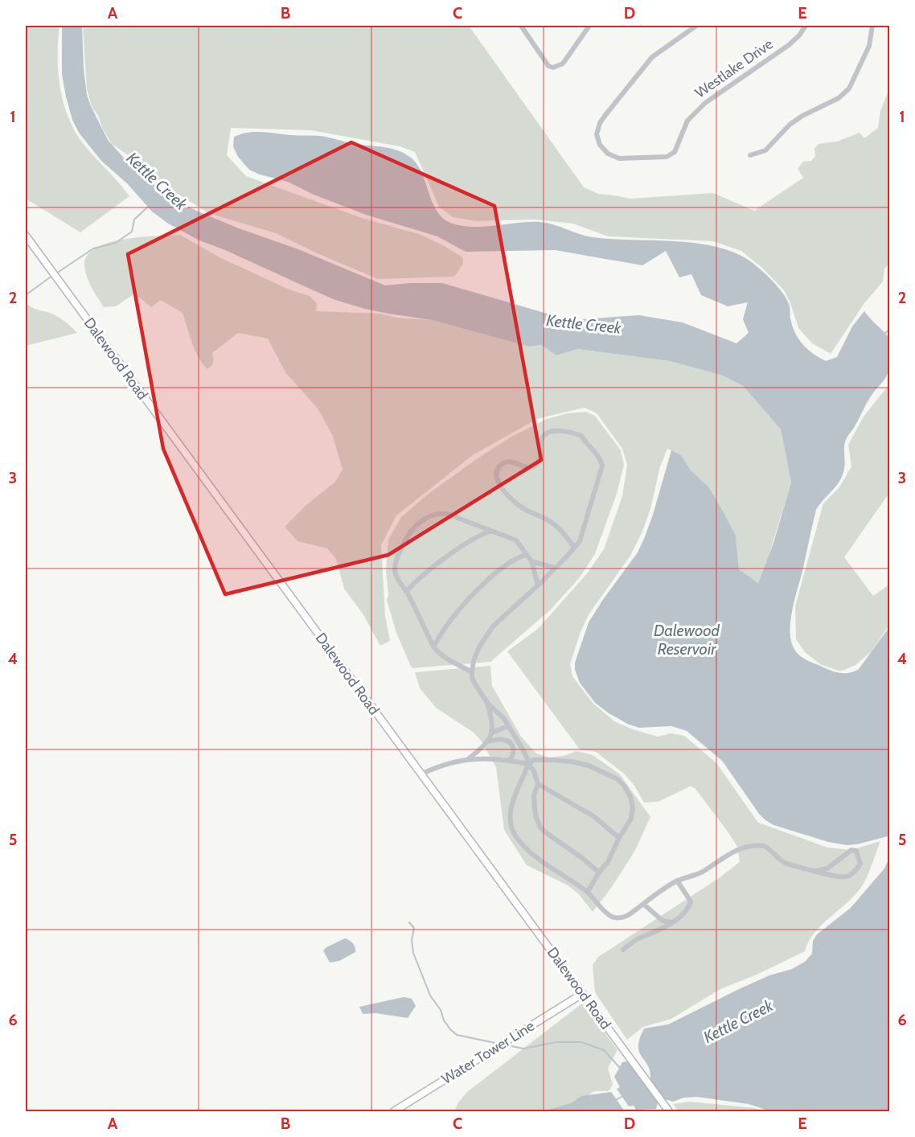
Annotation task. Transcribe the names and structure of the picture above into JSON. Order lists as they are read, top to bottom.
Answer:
{
  "streets": {
    "main road": ["Dalewood Road", "Water Tower Line"],
    "street": ["Westlake Drive"]
  },
  "crossings": [
    ["Dalewood Road", "Water Tower Line"]
  ],
  "water": ["Kettle Creek", "Dalewood Reservoir"],
  "grid": {
    "columns": [
      "A",
      "B",
      "C",
      "D",
      "E"
    ],
    "rows": [
      "1",
      "2",
      "3",
      "4",
      "5",
      "6"
    ]
  }
}
